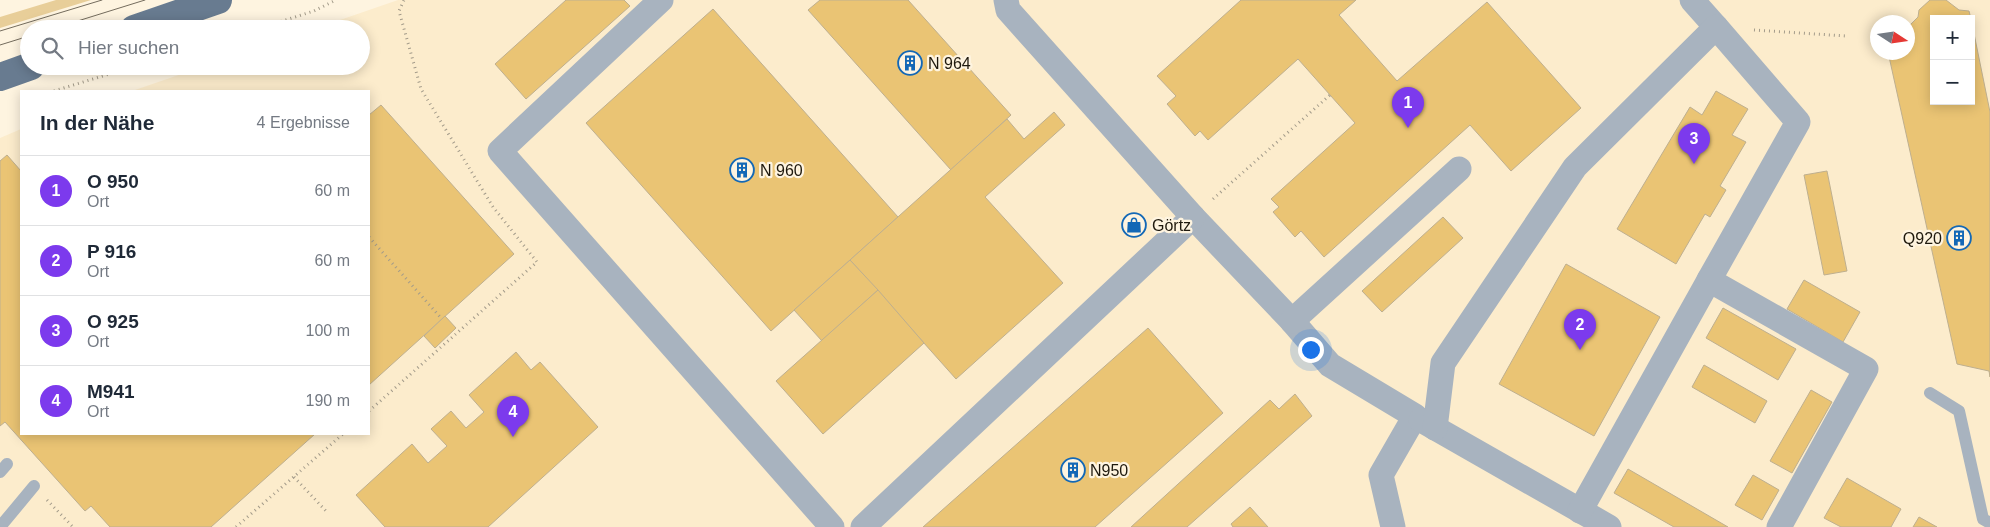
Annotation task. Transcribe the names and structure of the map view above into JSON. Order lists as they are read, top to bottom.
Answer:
{
  "places": {
    "building": [
      "N 964",
      "N 960",
      "Q920",
      "N950"
    ],
    "shop": ["Görtz"]
  },
  "north": "right",
  "page": {
    "map_buttons": ["+", "−"],
    "search": "Hier suchen",
    "pins": [
      "1",
      "3",
      "2",
      "4"
    ],
    "heading": ["In der Nähe", "4 Ergebnisse"],
    "list": [
      {
        "mark": "1",
        "name": "O 950",
        "note": "Ort",
        "value": "60 m"
      },
      {
        "mark": "2",
        "name": "P 916",
        "note": "Ort",
        "value": "60 m"
      },
      {
        "mark": "3",
        "name": "O 925",
        "note": "Ort",
        "value": "100 m"
      },
      {
        "mark": "4",
        "name": "M941",
        "note": "Ort",
        "value": "190 m"
      }
    ]
  }
}
